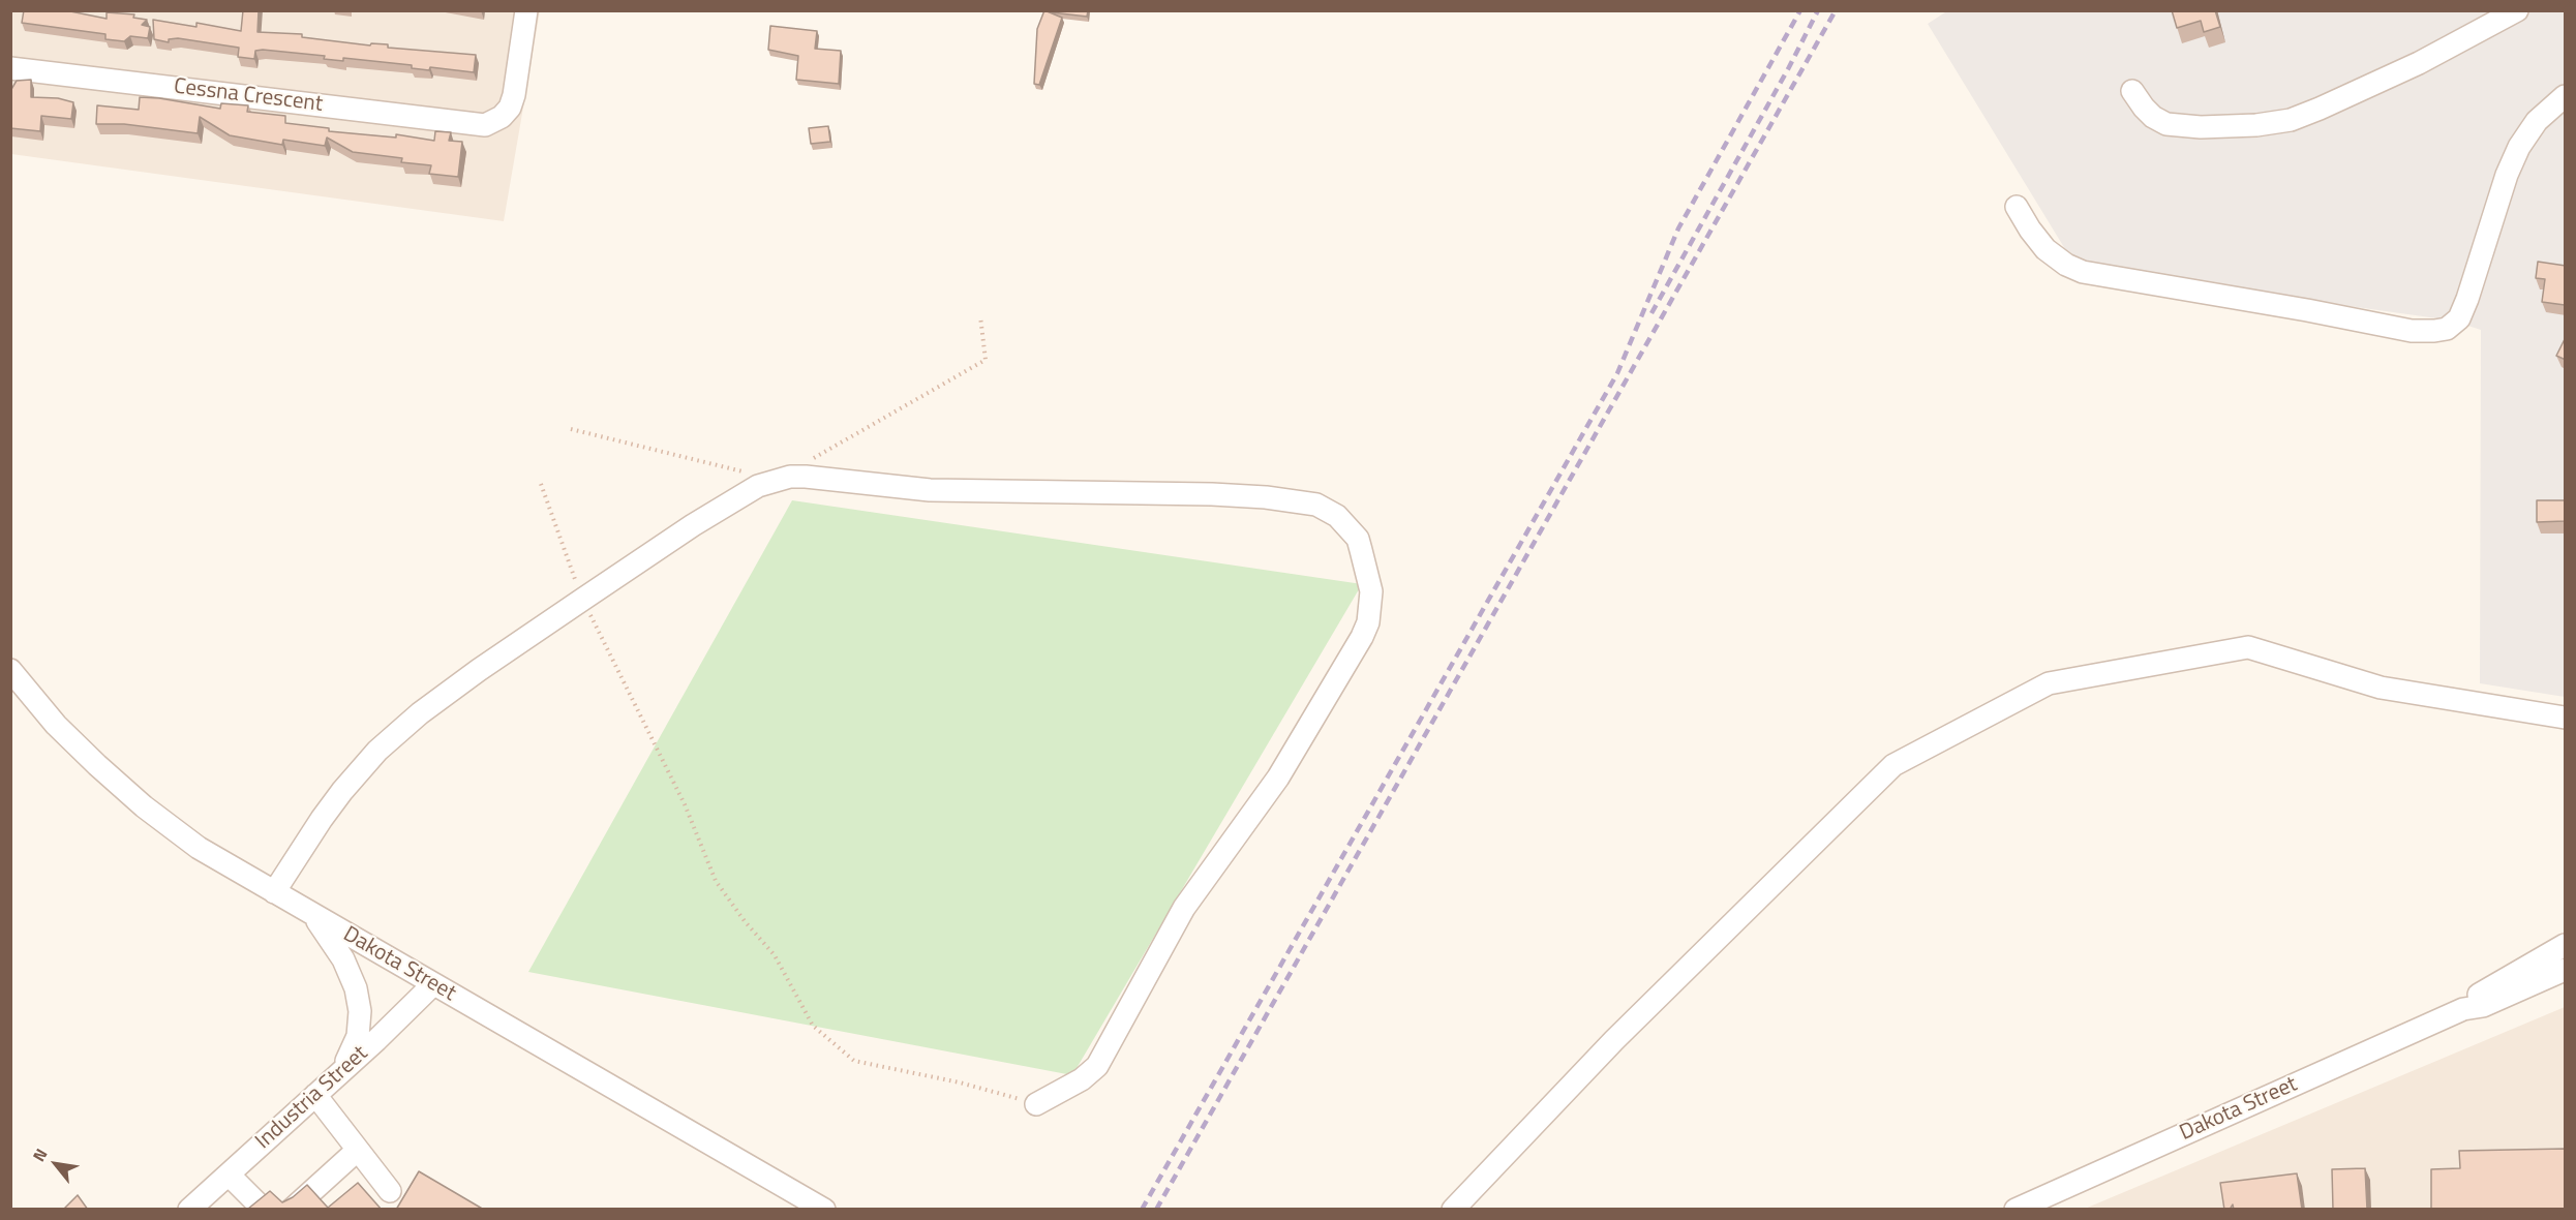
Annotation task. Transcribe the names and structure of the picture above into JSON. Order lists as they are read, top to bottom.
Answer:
{
  "streets": {
    "street": ["Cessna Crescent", "Dakota Street", "Industria Street"]
  },
  "crossings": [
    ["Dakota Street", "Industria Street"]
  ],
  "north": "top left"
}
